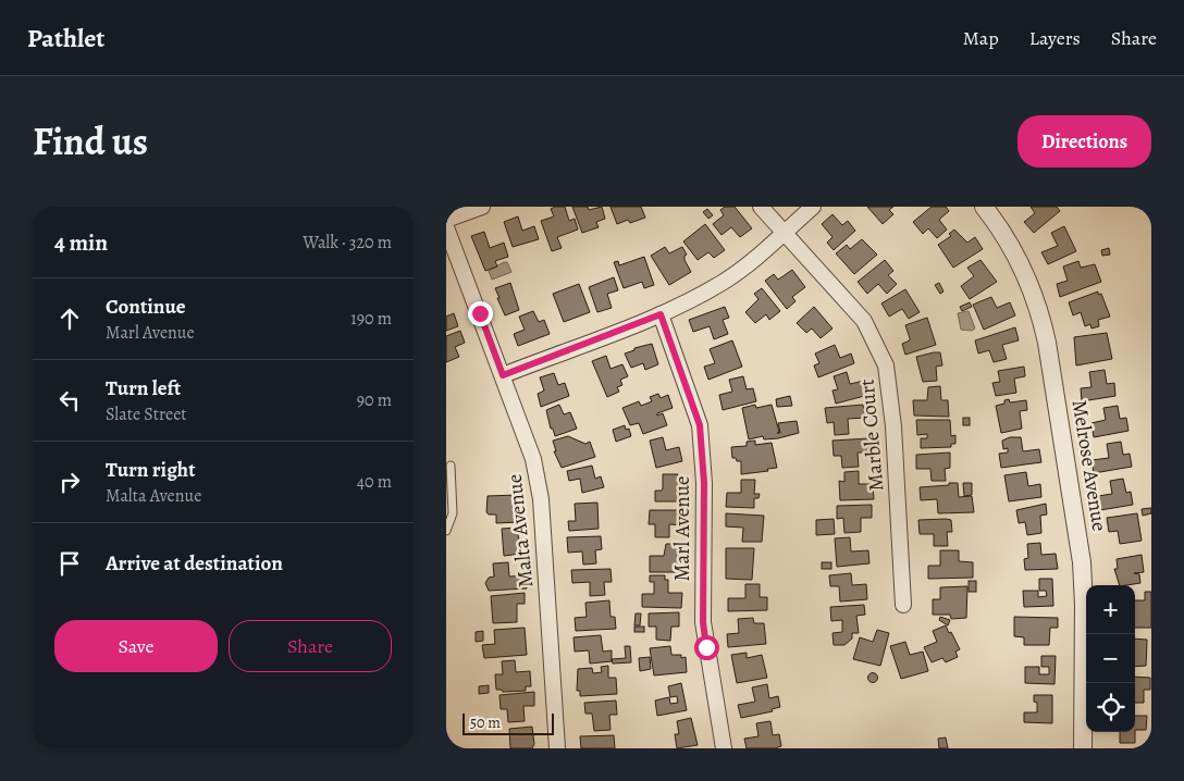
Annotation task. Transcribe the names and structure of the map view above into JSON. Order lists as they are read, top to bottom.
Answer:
{
  "streets": {
    "street": [
      "Marble Court",
      "Melrose Avenue",
      "Marl Avenue",
      "Malta Avenue"
    ]
  },
  "scale_bar": "50 m",
  "page": {
    "header": "Pathlet",
    "nav": ["Map", "Layers", "Share"],
    "title": "Find us",
    "buttons": [
      "Directions",
      ["Save", "Share"]
    ],
    "heading": ["4 min", "Walk · 320 m"],
    "list": [
      ["Continue", "Marl Avenue", "190 m"],
      ["Turn left", "Slate Street", "90 m"],
      ["Turn right", "Malta Avenue", "40 m"],
      "Arrive at destination"
    ],
    "map_buttons": ["+", "−"],
    "scale": "50 m"
  }
}
